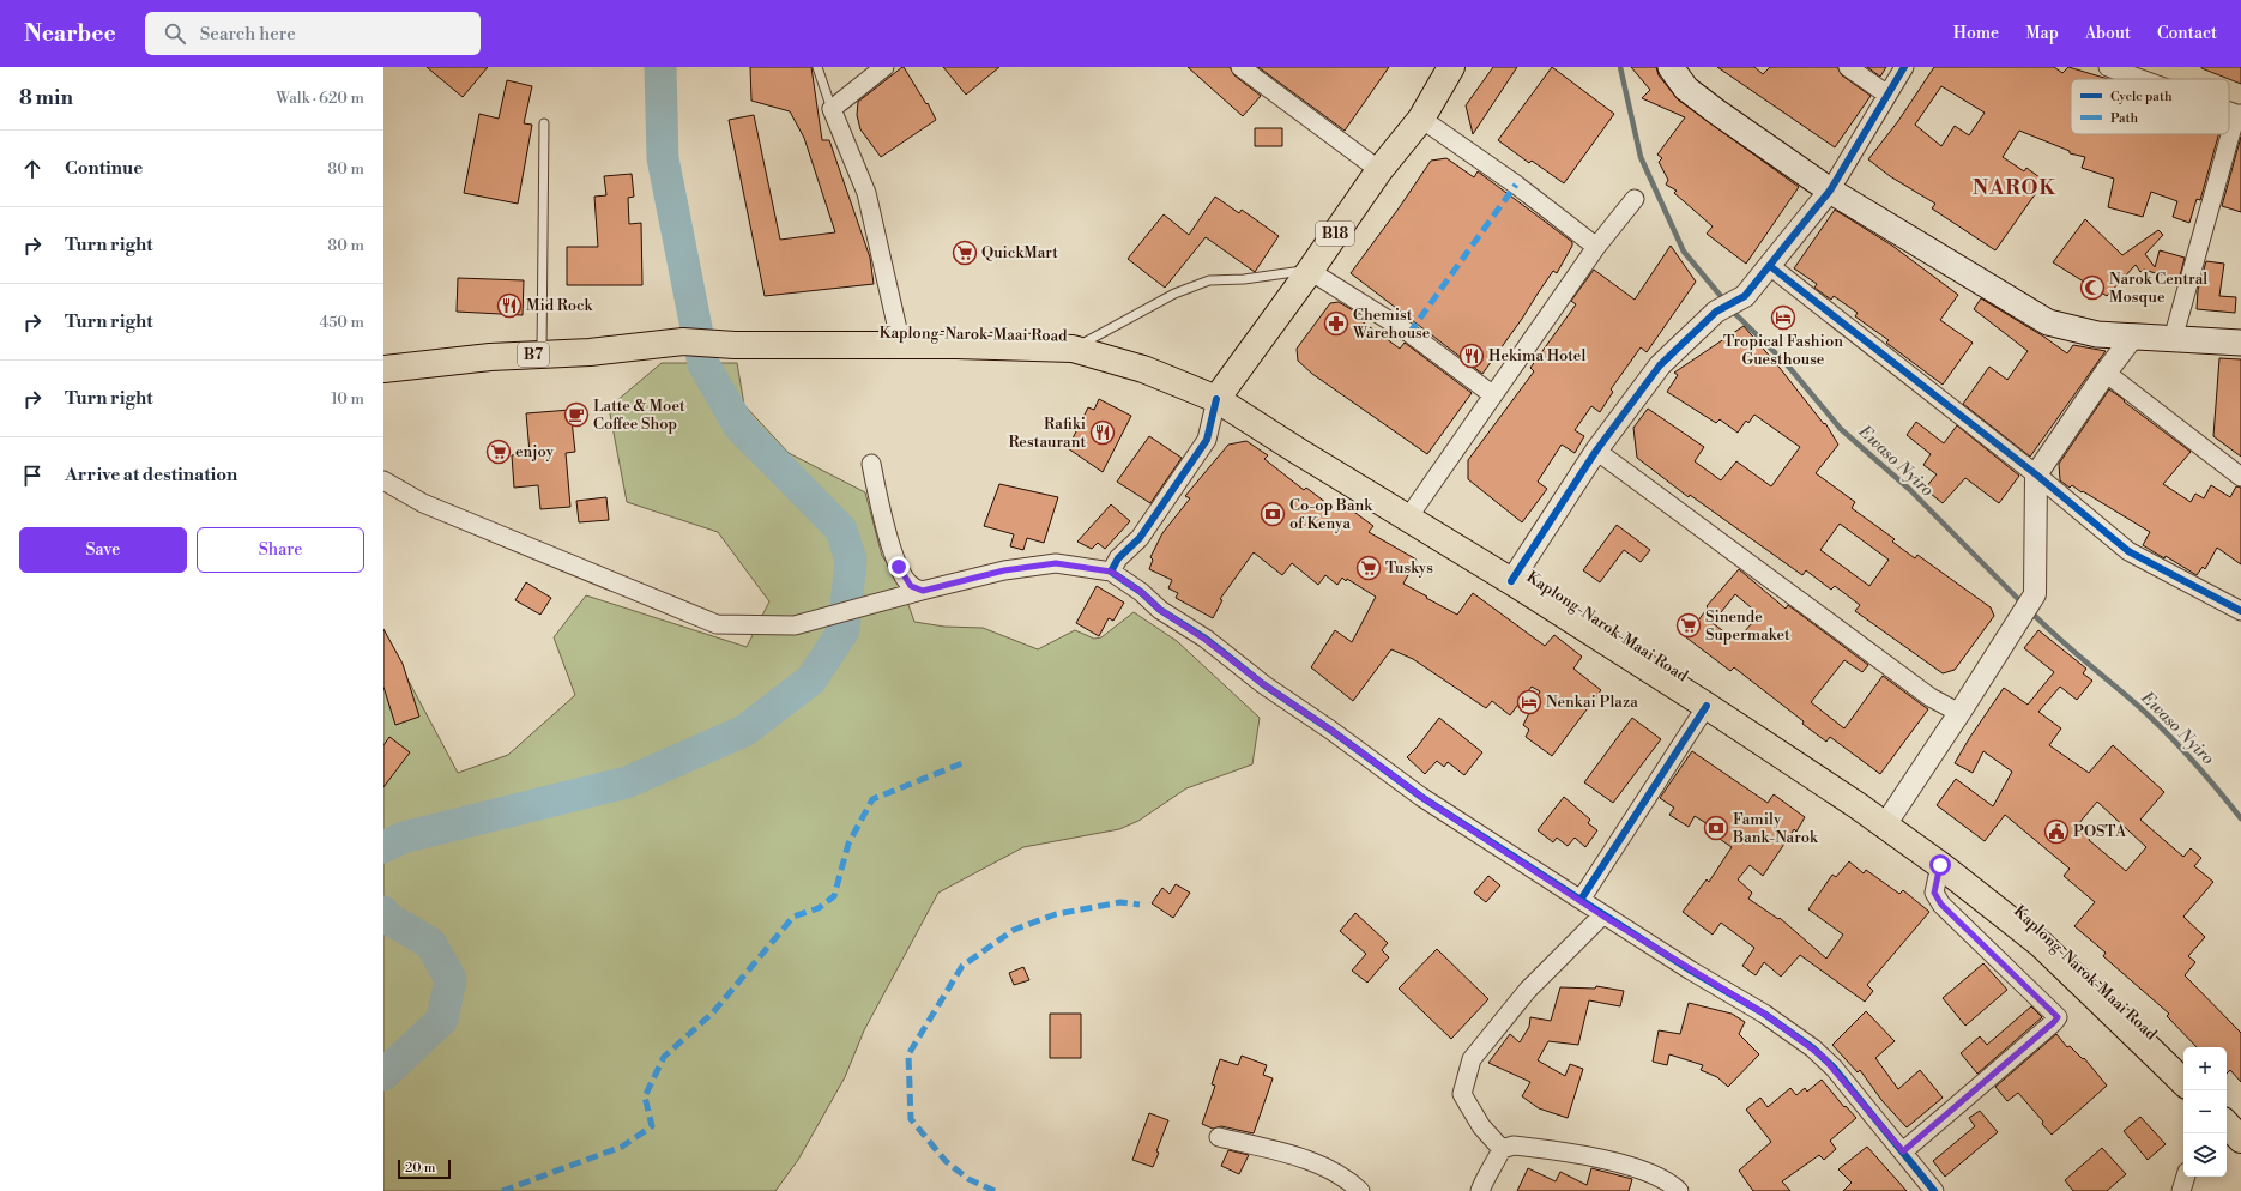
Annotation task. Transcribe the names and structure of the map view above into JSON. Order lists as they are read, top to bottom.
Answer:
{
  "streets": {
    "highway": ["B18", "Kaplong-Narok-Maai Road", "B7"]
  },
  "crossings": [
    ["B18", "Kaplong-Narok-Maai Road"],
    ["Kaplong-Narok-Maai Road", "B7"]
  ],
  "districts": ["NAROK"],
  "water": ["Ewaso Nyiro"],
  "places": {
    "supermarket": [
      "QuickMart",
      "enjoy",
      "Tuskys",
      "Sinende Supermaket"
    ],
    "mosque": ["Narok Central Mosque"],
    "restaurant": ["Mid Rock", "Hekima Hotel", "Rafiki Restaurant"],
    "hotel": ["Tropical Fashion Guesthouse", "Nenkai Plaza"],
    "pharmacy": ["Chemist Warehouse"],
    "cafe": ["Latte & Moet Coffee Shop"],
    "bank": ["Co-op Bank of Kenya", "Family Bank-Narok"],
    "public building": ["POSTA"]
  },
  "legend": ["Cycle path", "Path"],
  "scale_bar": "20 m",
  "page": {
    "header": "Nearbee",
    "search": "Search here",
    "nav": [
      "Home",
      "Map",
      "About",
      "Contact"
    ],
    "heading": ["8 min", "Walk · 620 m"],
    "list": [
      ["Continue", "80 m"],
      ["Turn right", "80 m"],
      ["Turn right", "450 m"],
      ["Turn right", "10 m"],
      "Arrive at destination"
    ],
    "buttons": ["Save", "Share"],
    "map_buttons": ["+", "−"],
    "scale": "20 m"
  }
}
